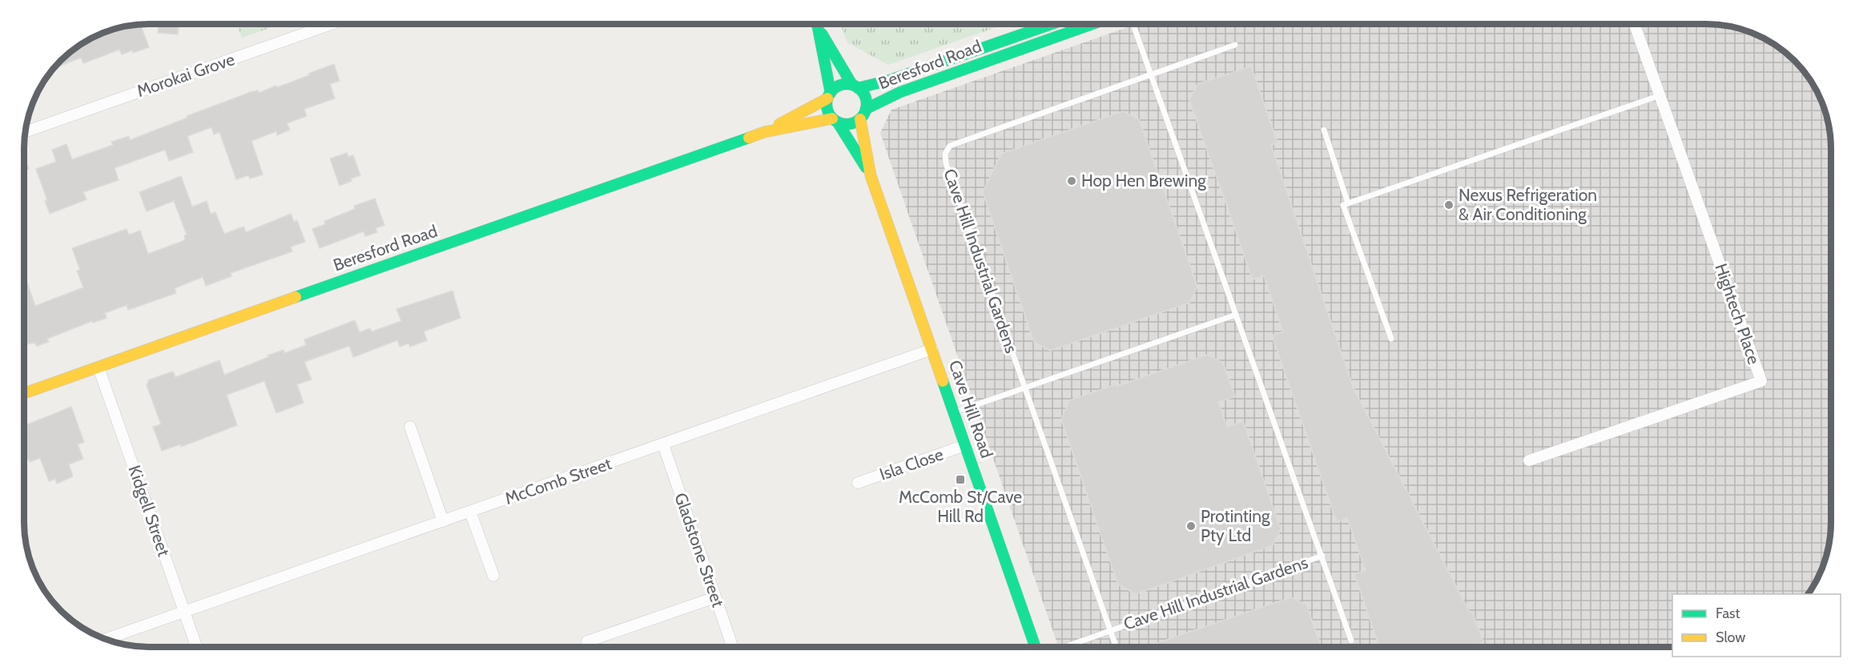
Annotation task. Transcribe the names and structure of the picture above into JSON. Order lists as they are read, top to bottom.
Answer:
{
  "streets": {
    "main road": ["Beresford Road", "Cave Hill Road"],
    "street": [
      "Morokai Grove",
      "Hightech Place",
      "Isla Close",
      "McComb Street",
      "Kidgell Street",
      "Gladstone Street"
    ],
    "lane": ["Cave Hill Industrial Gardens"]
  },
  "crossings": [
    ["Beresford Road", "Cave Hill Road"],
    ["Beresford Road", "Kidgell Street"],
    ["Cave Hill Road", "Isla Close"],
    ["Cave Hill Road", "McComb Street"],
    ["McComb Street", "Kidgell Street"],
    ["McComb Street", "Gladstone Street"]
  ],
  "places": {
    "other": ["Hop Hen Brewing", "Nexus Refrigeration & Air Conditioning", "Protinting Pty Ltd"],
    "transit": ["McComb St/Cave Hill Rd"]
  },
  "legend": ["Fast", "Slow"]
}
